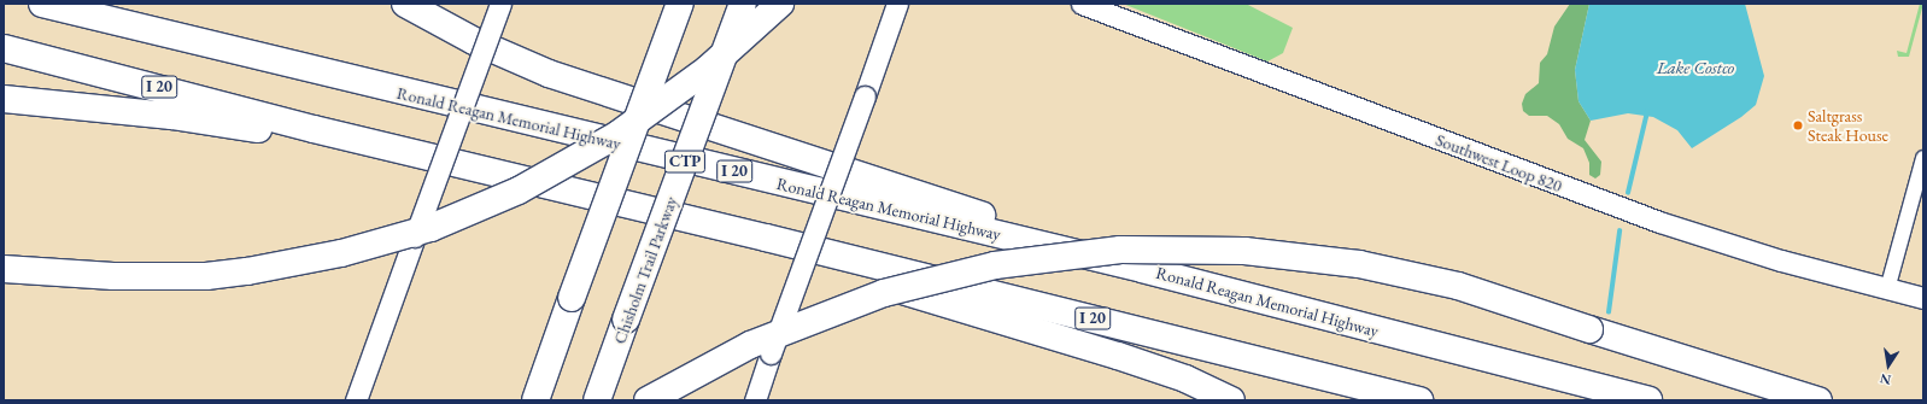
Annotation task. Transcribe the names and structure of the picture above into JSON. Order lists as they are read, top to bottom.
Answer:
{
  "streets": {
    "highway": [
      "I 20",
      "Ronald Reagan Memorial Highway",
      "CTP",
      "Chisholm Trail Parkway"
    ],
    "main road": ["Southwest Loop 820"]
  },
  "water": ["Lake Costco"],
  "places": ["Saltgrass Steak House"],
  "north": "bottom"
}
